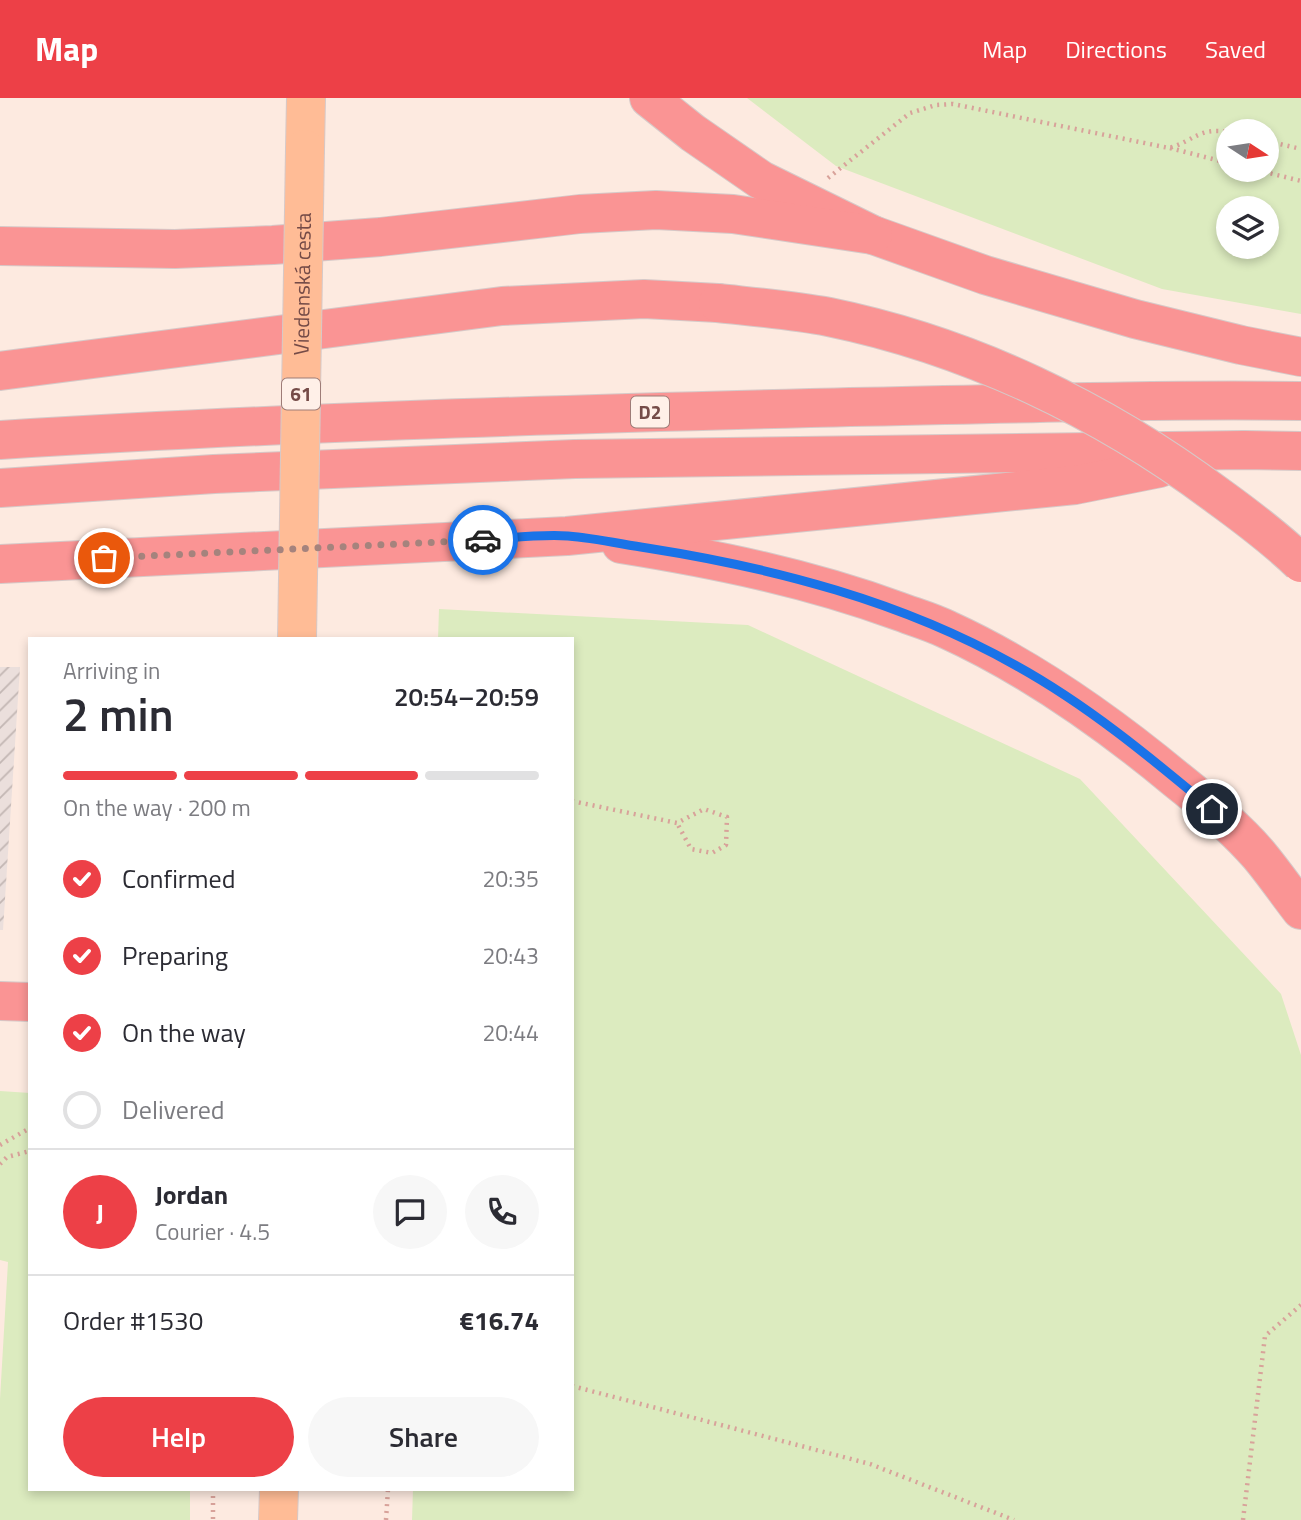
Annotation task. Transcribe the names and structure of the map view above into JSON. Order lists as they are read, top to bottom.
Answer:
{
  "streets": {
    "highway": ["D2"],
    "main road": ["Viedenská cesta", "61"]
  },
  "north": "right",
  "page": {
    "header": "Map",
    "nav": ["Map", "Directions", "Saved"],
    "heading": ["2 min", "Arriving in", "20:54–20:59"],
    "panel": [
      "Jordan",
      "Courier · 4.5",
      "Order #1530",
      "€16.74"
    ],
    "bar": "On the way · 200 m",
    "list": [
      ["Confirmed", "20:35"],
      ["Preparing", "20:43"],
      ["On the way", "20:44"],
      "Delivered"
    ],
    "round": "J",
    "buttons": ["Help", "Share"]
  }
}
